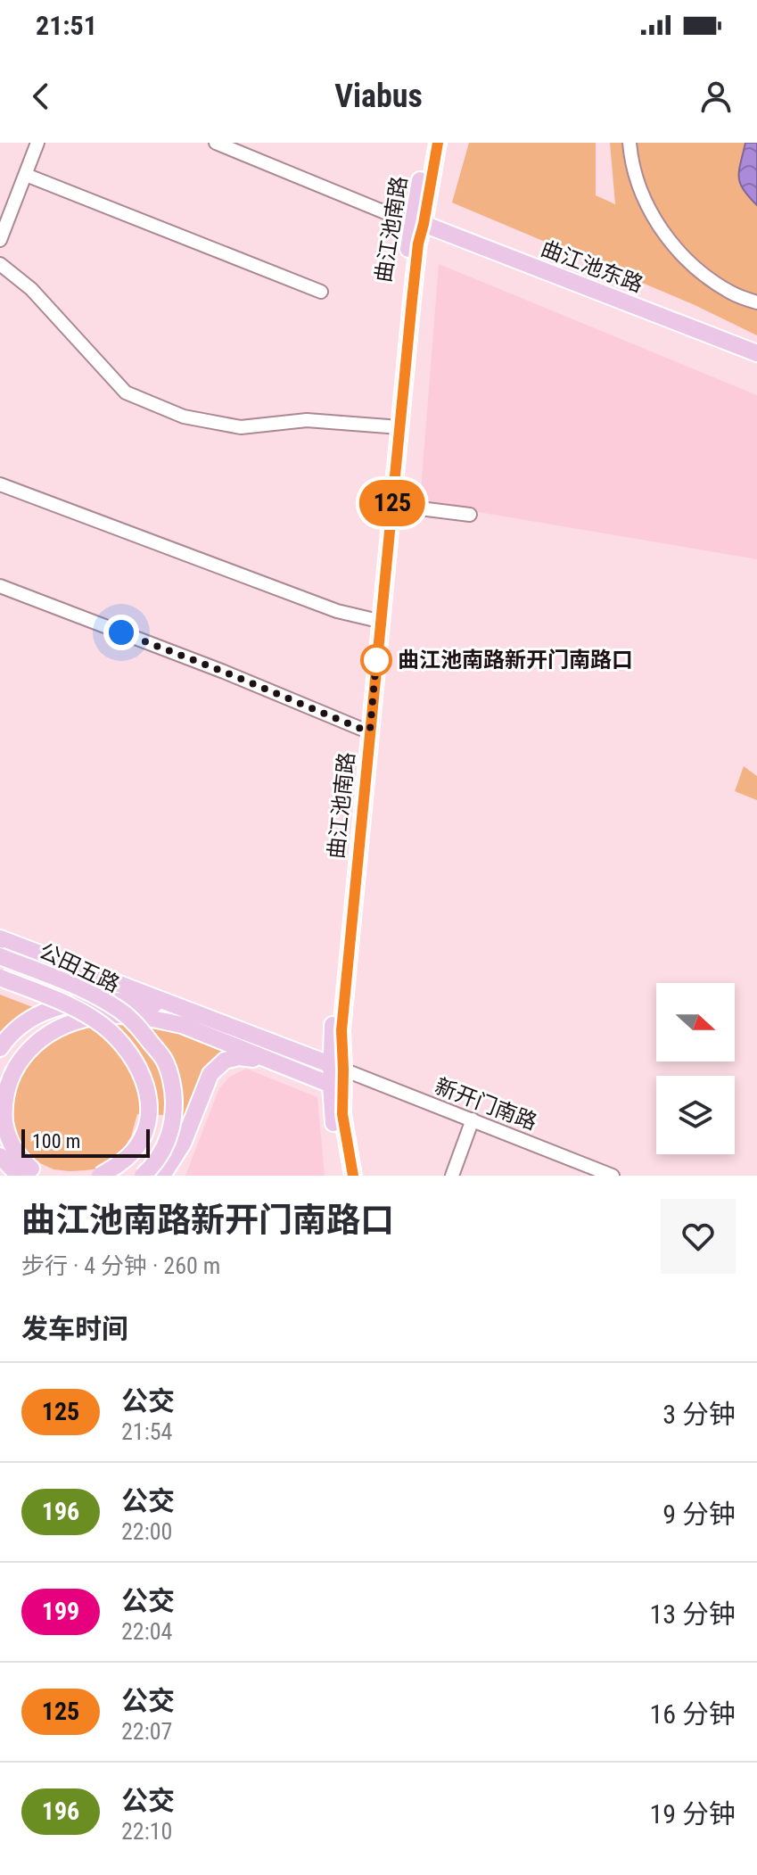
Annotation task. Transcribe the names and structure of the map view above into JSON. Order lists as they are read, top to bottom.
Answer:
{
  "streets": {
    "main road": ["曲江池南路", "曲江池东路", "公田五路"],
    "street": ["新开门南路"]
  },
  "crossings": [
    ["曲江池南路", "曲江池东路"],
    ["曲江池南路", "新开门南路"]
  ],
  "places": ["曲江池南路新开门南路口"],
  "lines": ["bus line 125"],
  "scale_bar": "100 m",
  "north": "right",
  "page": {
    "status": "21:51",
    "header": "Viabus",
    "on_map": "125",
    "scale": "100 m",
    "heading": [
      ["曲江池南路新开门南路口", "步行 · 4 分钟 · 260 m"],
      "发车时间"
    ],
    "list": [
      {
        "mark": "125",
        "name": "公交",
        "note": "21:54",
        "value": "3 分钟"
      },
      {
        "mark": "196",
        "name": "公交",
        "note": "22:00",
        "value": "9 分钟"
      },
      {
        "mark": "199",
        "name": "公交",
        "note": "22:04",
        "value": "13 分钟"
      },
      {
        "mark": "125",
        "name": "公交",
        "note": "22:07",
        "value": "16 分钟"
      },
      {
        "mark": "196",
        "name": "公交",
        "note": "22:10",
        "value": "19 分钟"
      }
    ]
  }
}
